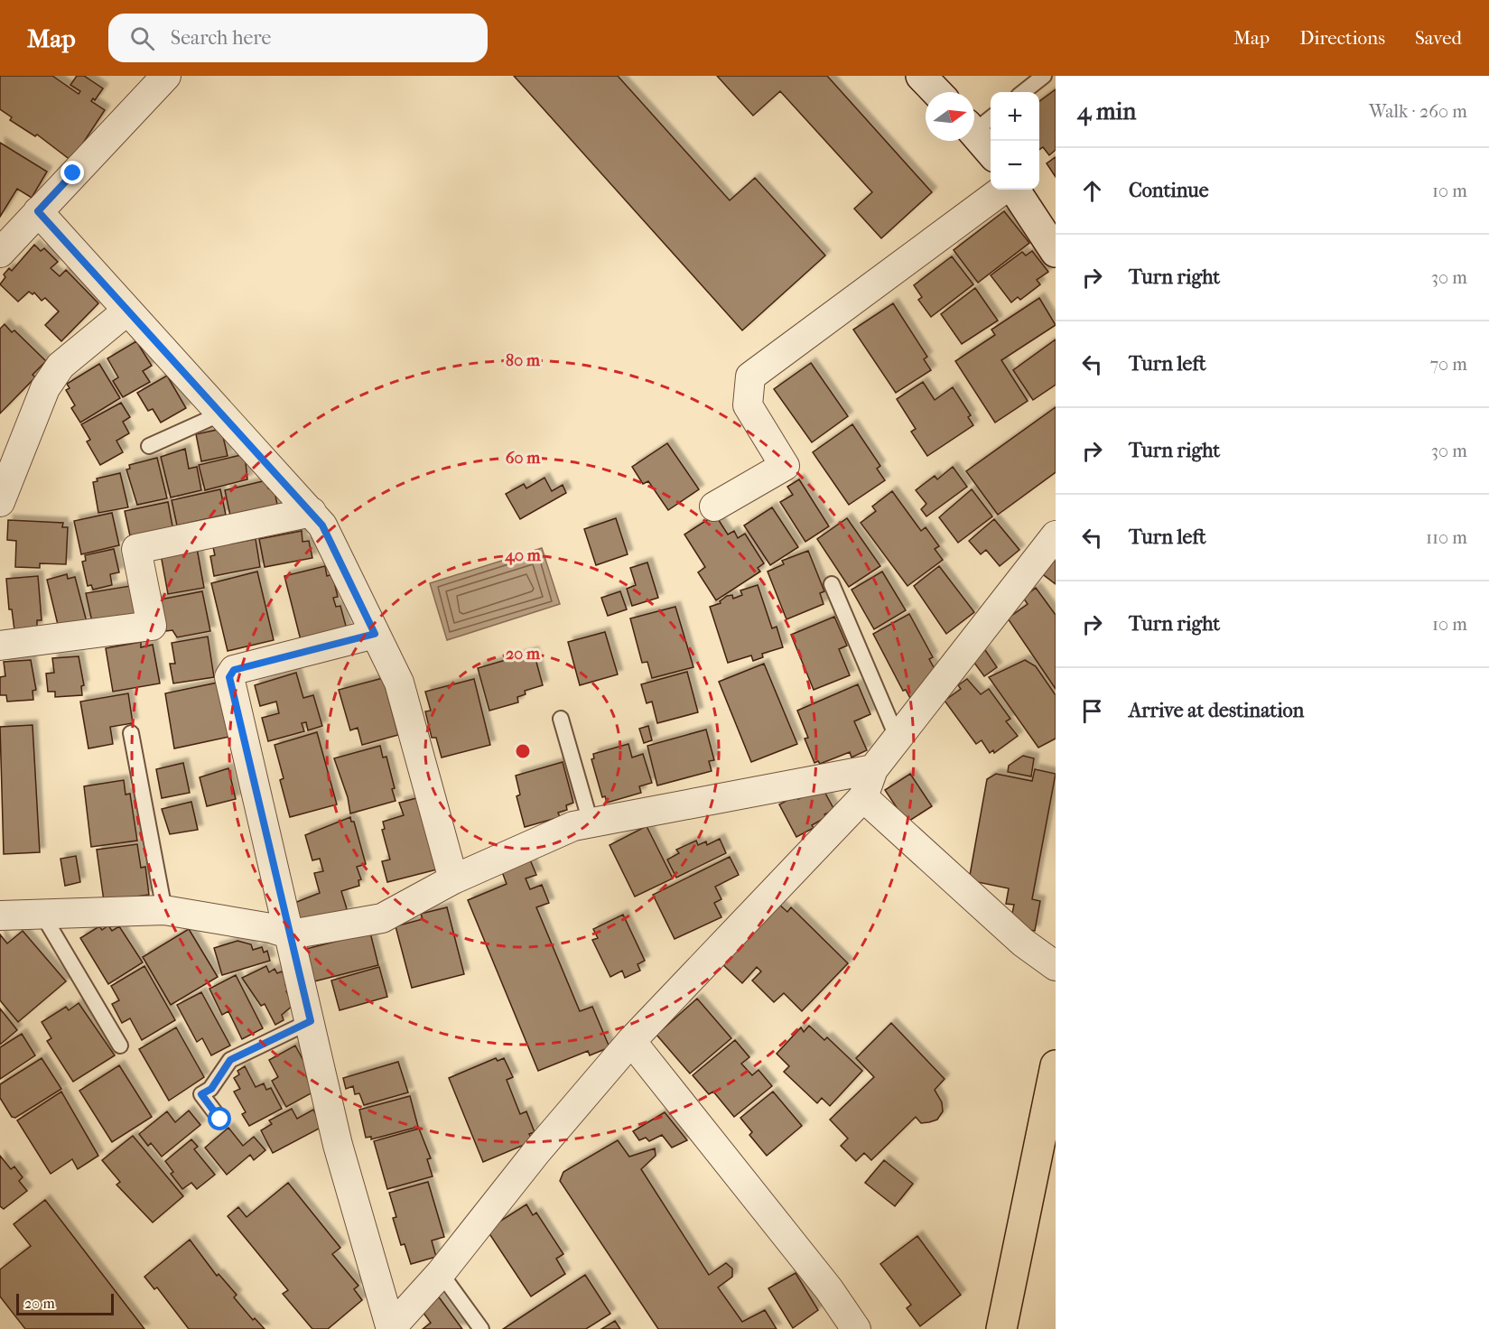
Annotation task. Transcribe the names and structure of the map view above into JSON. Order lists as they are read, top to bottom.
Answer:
{
  "scale_bar": "20 m",
  "north": "right",
  "page": {
    "header": "Map",
    "search": "Search here",
    "nav": ["Map", "Directions", "Saved"],
    "heading": ["4 min", "Walk · 260 m"],
    "map_buttons": ["+", "−"],
    "list": [
      ["Continue", "10 m"],
      ["Turn right", "30 m"],
      ["Turn left", "70 m"],
      ["Turn right", "30 m"],
      ["Turn left", "110 m"],
      ["Turn right", "10 m"],
      "Arrive at destination"
    ],
    "scale": "20 m"
  },
  "rings": [
    "80 m",
    "60 m",
    "40 m",
    "20 m"
  ]
}
